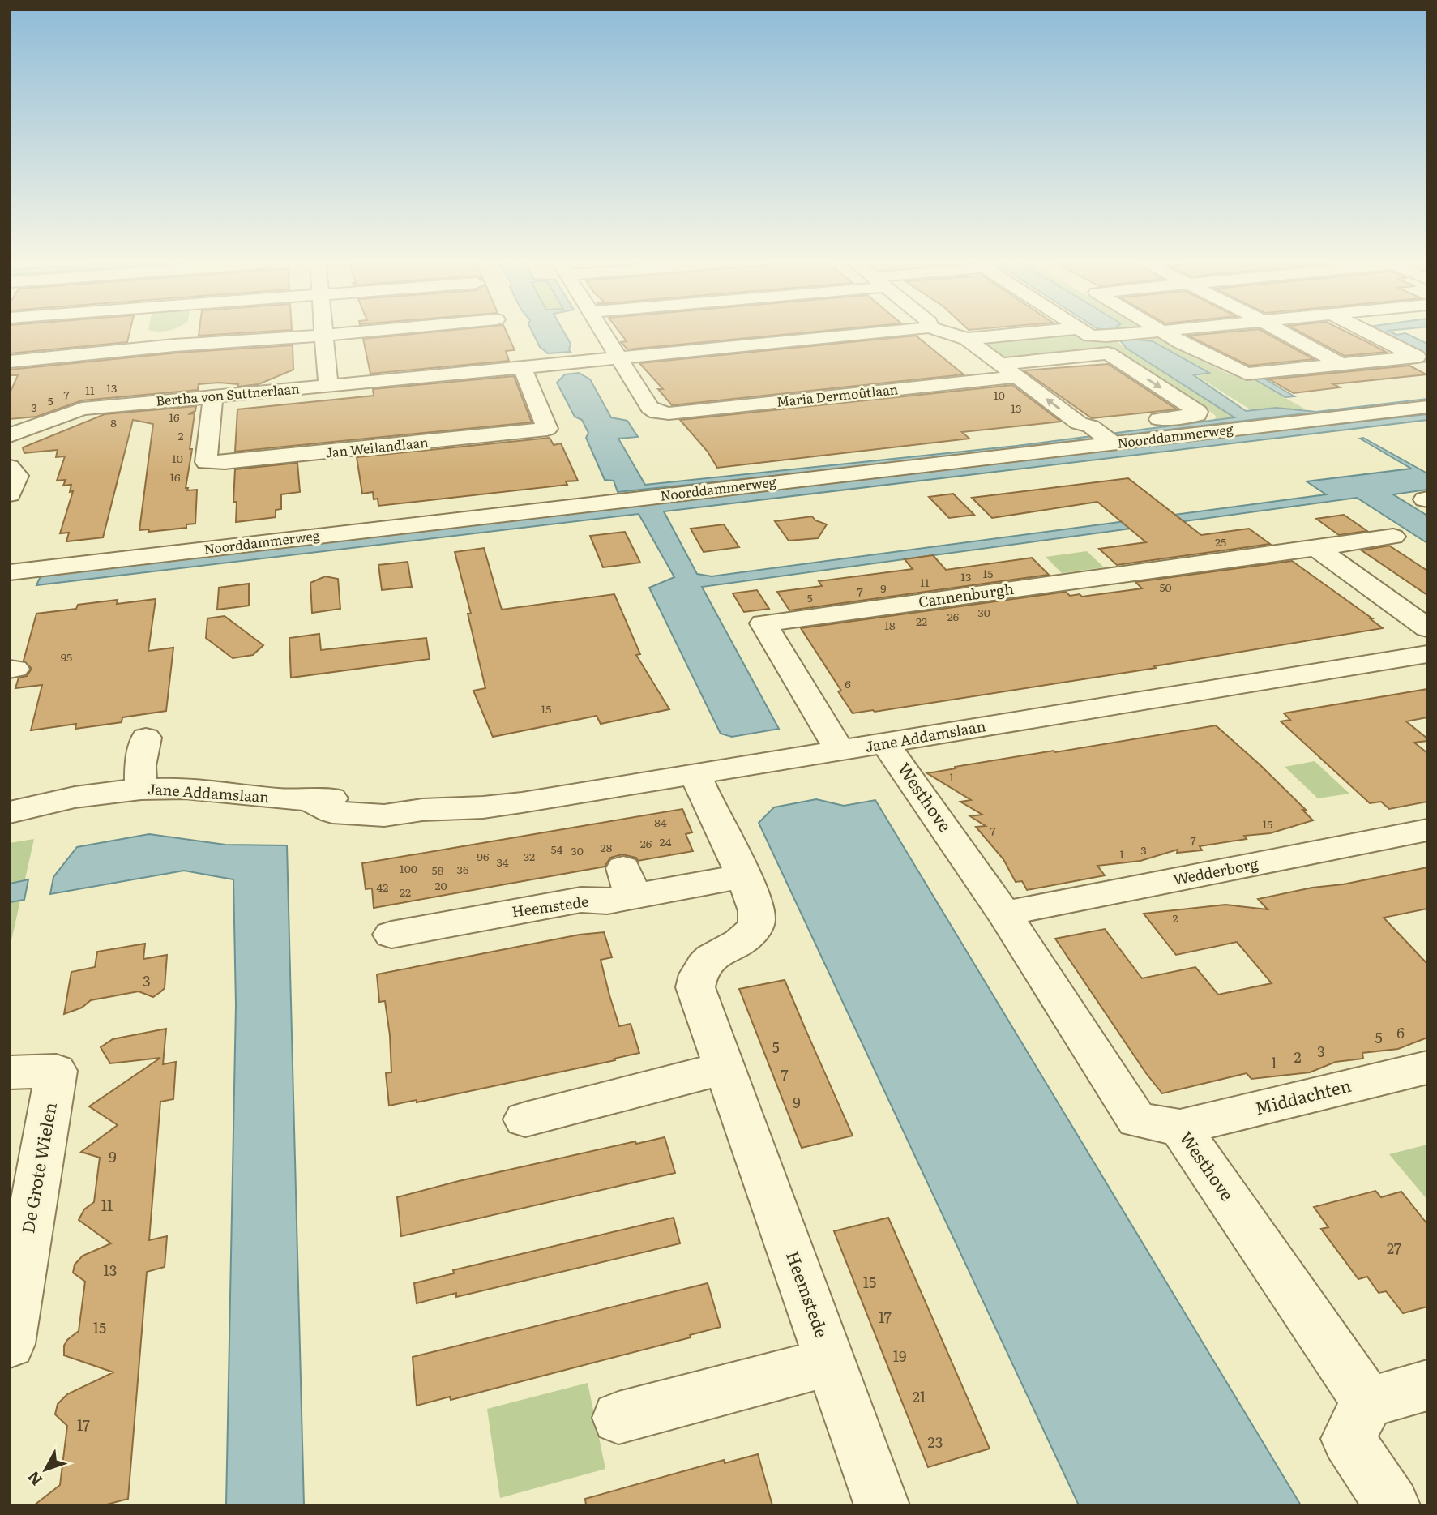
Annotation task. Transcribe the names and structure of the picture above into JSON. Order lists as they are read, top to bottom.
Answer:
{
  "streets": {
    "street": [
      "Bertha von Suttnerlaan",
      "Maria Dermoûtlaan",
      "Noorddammerweg",
      "Jan Weilandlaan",
      "Cannenburgh",
      "Jane Addamslaan",
      "Westhove",
      "Wedderborg",
      "Heemstede",
      "Middachten",
      "De Grote Wielen"
    ]
  },
  "crossings": [
    ["Bertha von Suttnerlaan", "Maria Dermoûtlaan"],
    ["Bertha von Suttnerlaan", "Jan Weilandlaan"],
    ["Cannenburgh", "Jane Addamslaan"],
    ["Jane Addamslaan", "Westhove"],
    ["Jane Addamslaan", "Heemstede"],
    ["Westhove", "Wedderborg"],
    ["Westhove", "Middachten"]
  ],
  "house_numbers": [
    "13",
    "11",
    "7",
    "10",
    "5",
    "3",
    "13",
    "16",
    "8",
    "2",
    "10",
    "16",
    "25",
    "15",
    "13",
    "11",
    "50",
    "9",
    "7",
    "5",
    "30",
    "26",
    "22",
    "18",
    "95",
    "6",
    "15",
    "1",
    "84",
    "15",
    "7",
    "7",
    "24",
    "26",
    "28",
    "54",
    "3",
    "30",
    "1",
    "96",
    "32",
    "34",
    "100",
    "36",
    "58",
    "20",
    "42",
    "22",
    "2",
    "3",
    "6",
    "5",
    "5",
    "3",
    "2",
    "1",
    "7",
    "9",
    "9",
    "11",
    "27",
    "13",
    "15",
    "17",
    "15",
    "19",
    "21",
    "17",
    "23"
  ],
  "north": "bottom left"
}
